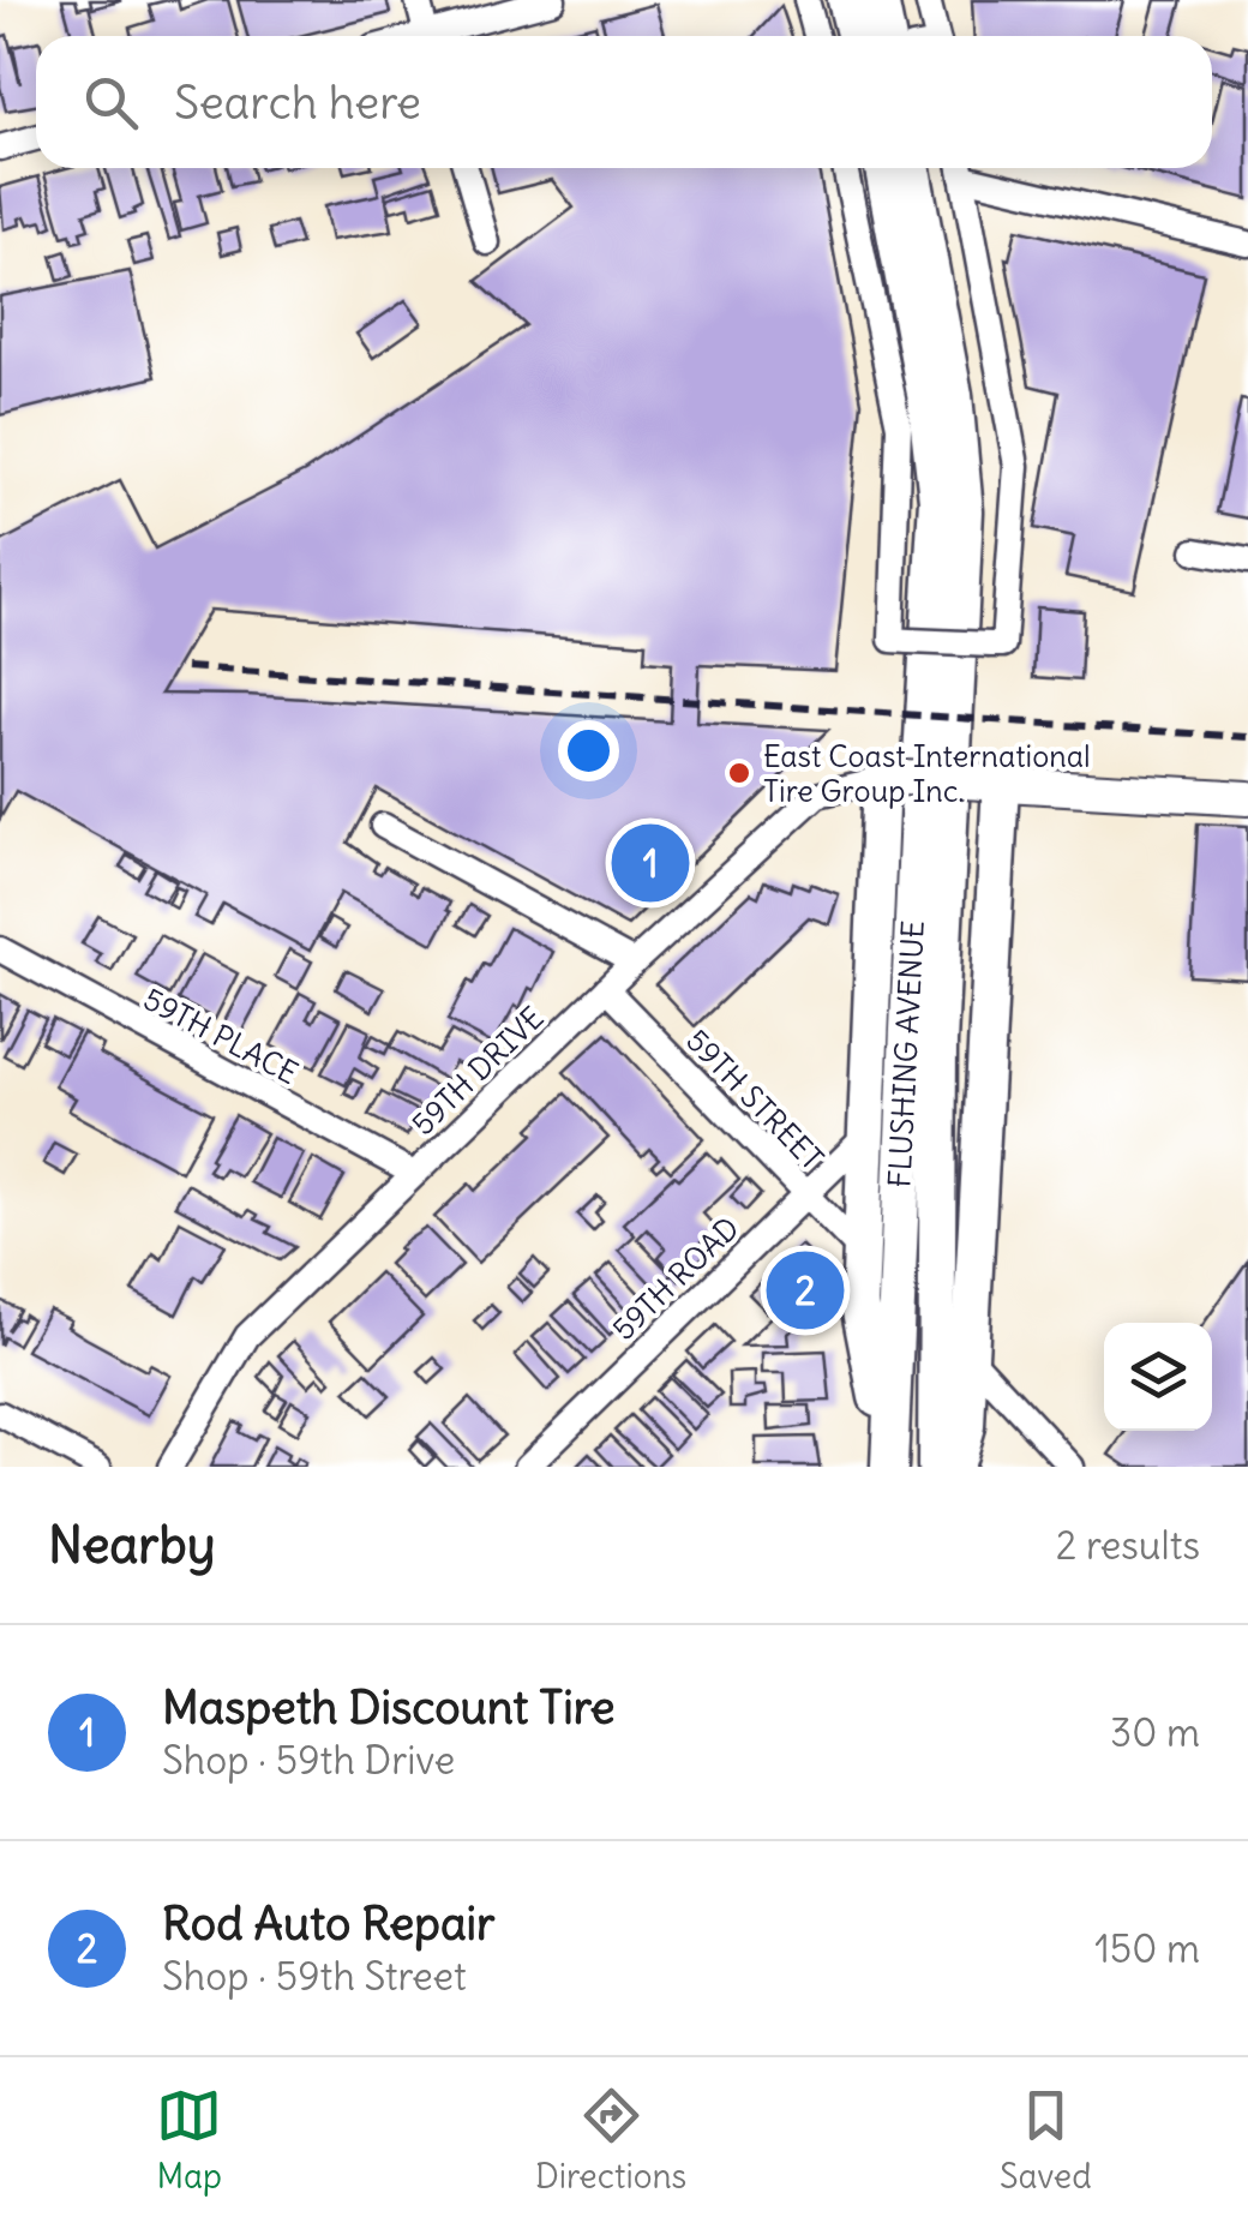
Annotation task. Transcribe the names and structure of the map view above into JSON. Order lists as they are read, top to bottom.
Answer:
{
  "streets": {
    "main road": ["FLUSHING AVENUE"],
    "street": [
      "59TH PLACE",
      "59TH DRIVE",
      "59TH STREET",
      "59TH ROAD"
    ]
  },
  "crossings": [
    ["59TH PLACE", "59TH DRIVE"],
    ["59TH DRIVE", "59TH STREET"],
    ["59TH STREET", "59TH ROAD"]
  ],
  "places": ["East Coast International Tire Group Inc."],
  "page": {
    "search": "Search here",
    "pins": ["1", "2"],
    "heading": ["Nearby", "2 results"],
    "list": [
      {
        "mark": "1",
        "name": "Maspeth Discount Tire",
        "note": "Shop · 59th Drive",
        "value": "30 m"
      },
      {
        "mark": "2",
        "name": "Rod Auto Repair",
        "note": "Shop · 59th Street",
        "value": "150 m"
      }
    ],
    "nav": ["Map", "Directions", "Saved"]
  }
}
